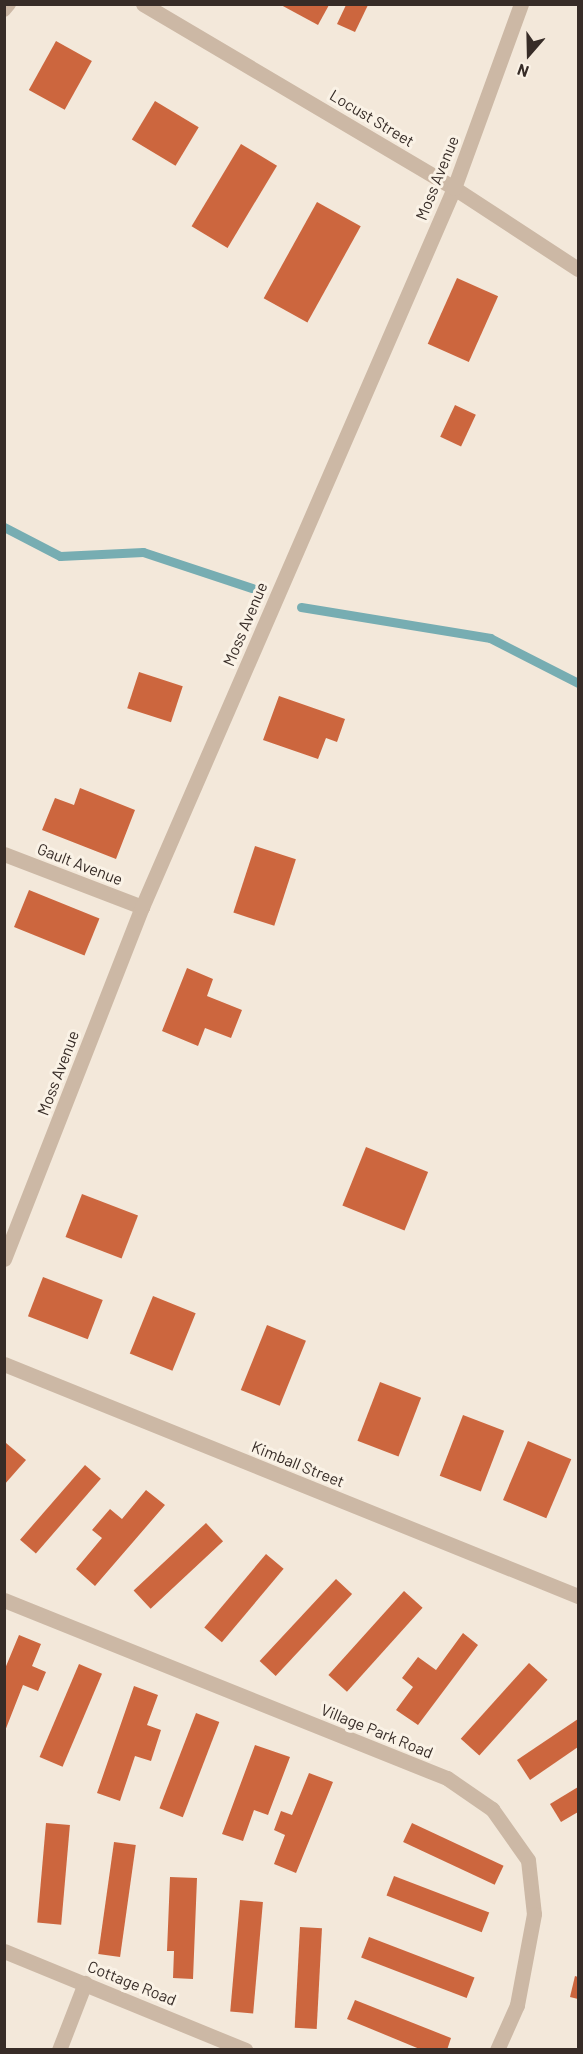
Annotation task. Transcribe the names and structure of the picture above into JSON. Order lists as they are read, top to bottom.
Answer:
{
  "streets": {
    "street": [
      "Locust Street",
      "Moss Avenue",
      "Gault Avenue",
      "Kimball Street",
      "Village Park Road",
      "Cottage Road"
    ]
  },
  "crossings": [
    ["Locust Street", "Moss Avenue"],
    ["Moss Avenue", "Gault Avenue"]
  ],
  "north": "bottom"
}
